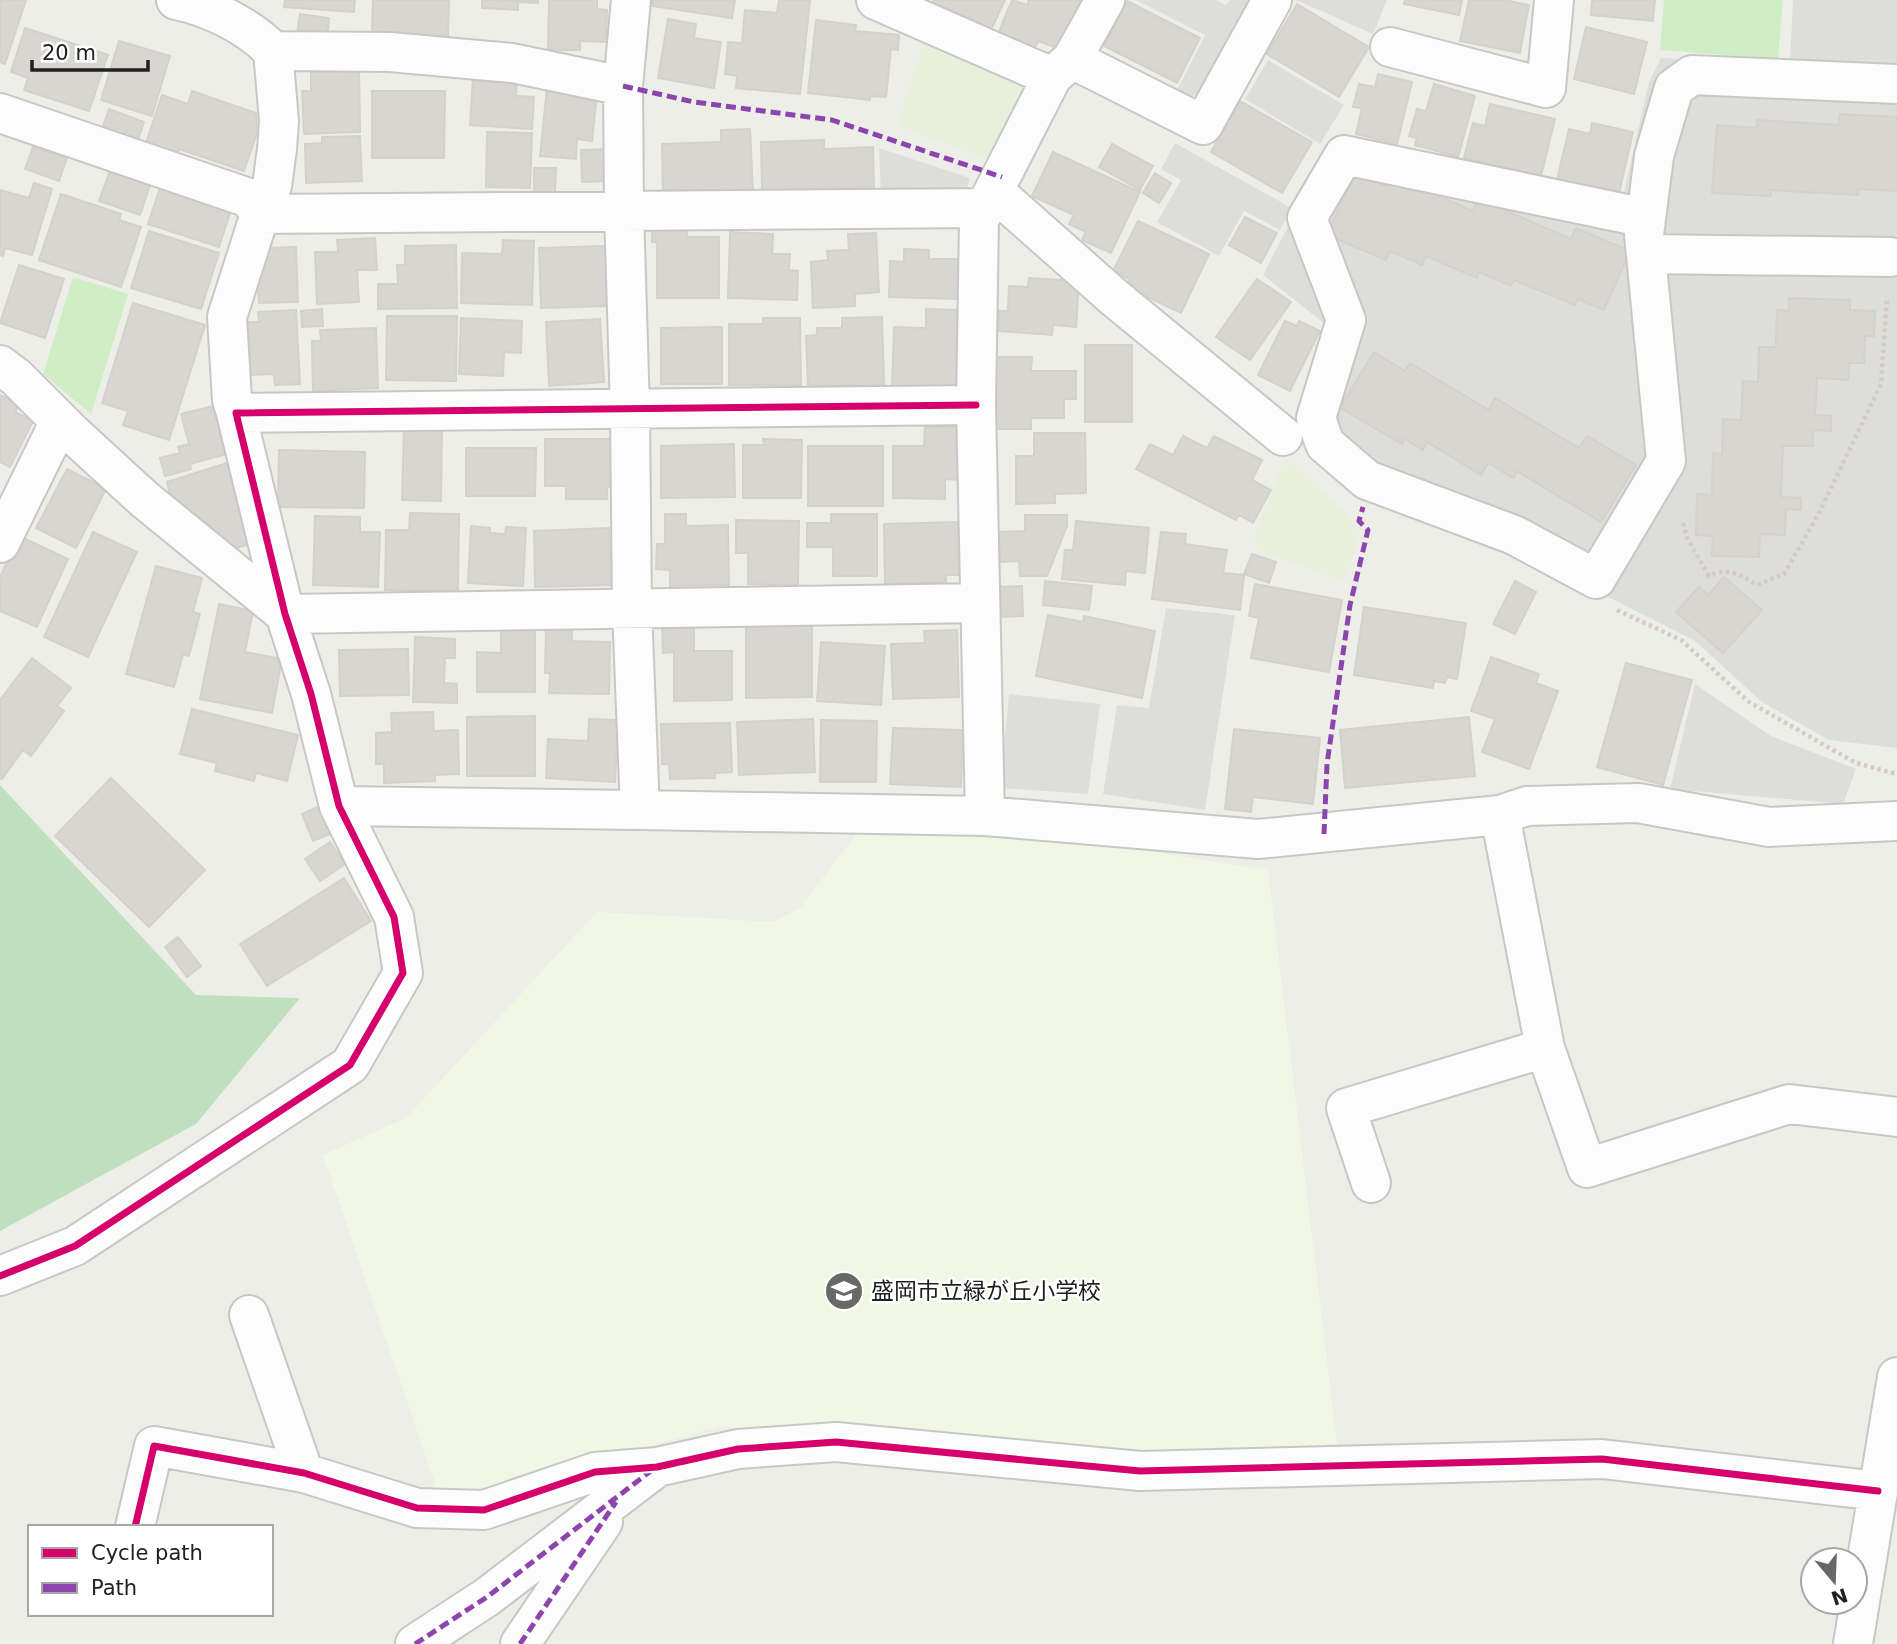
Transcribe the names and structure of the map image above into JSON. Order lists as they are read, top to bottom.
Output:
{
  "places": {
    "school or university": ["盛岡市立緑が丘小学校"]
  },
  "legend": ["Cycle path", "Path"],
  "scale_bar": "20 m",
  "north": "bottom"
}
